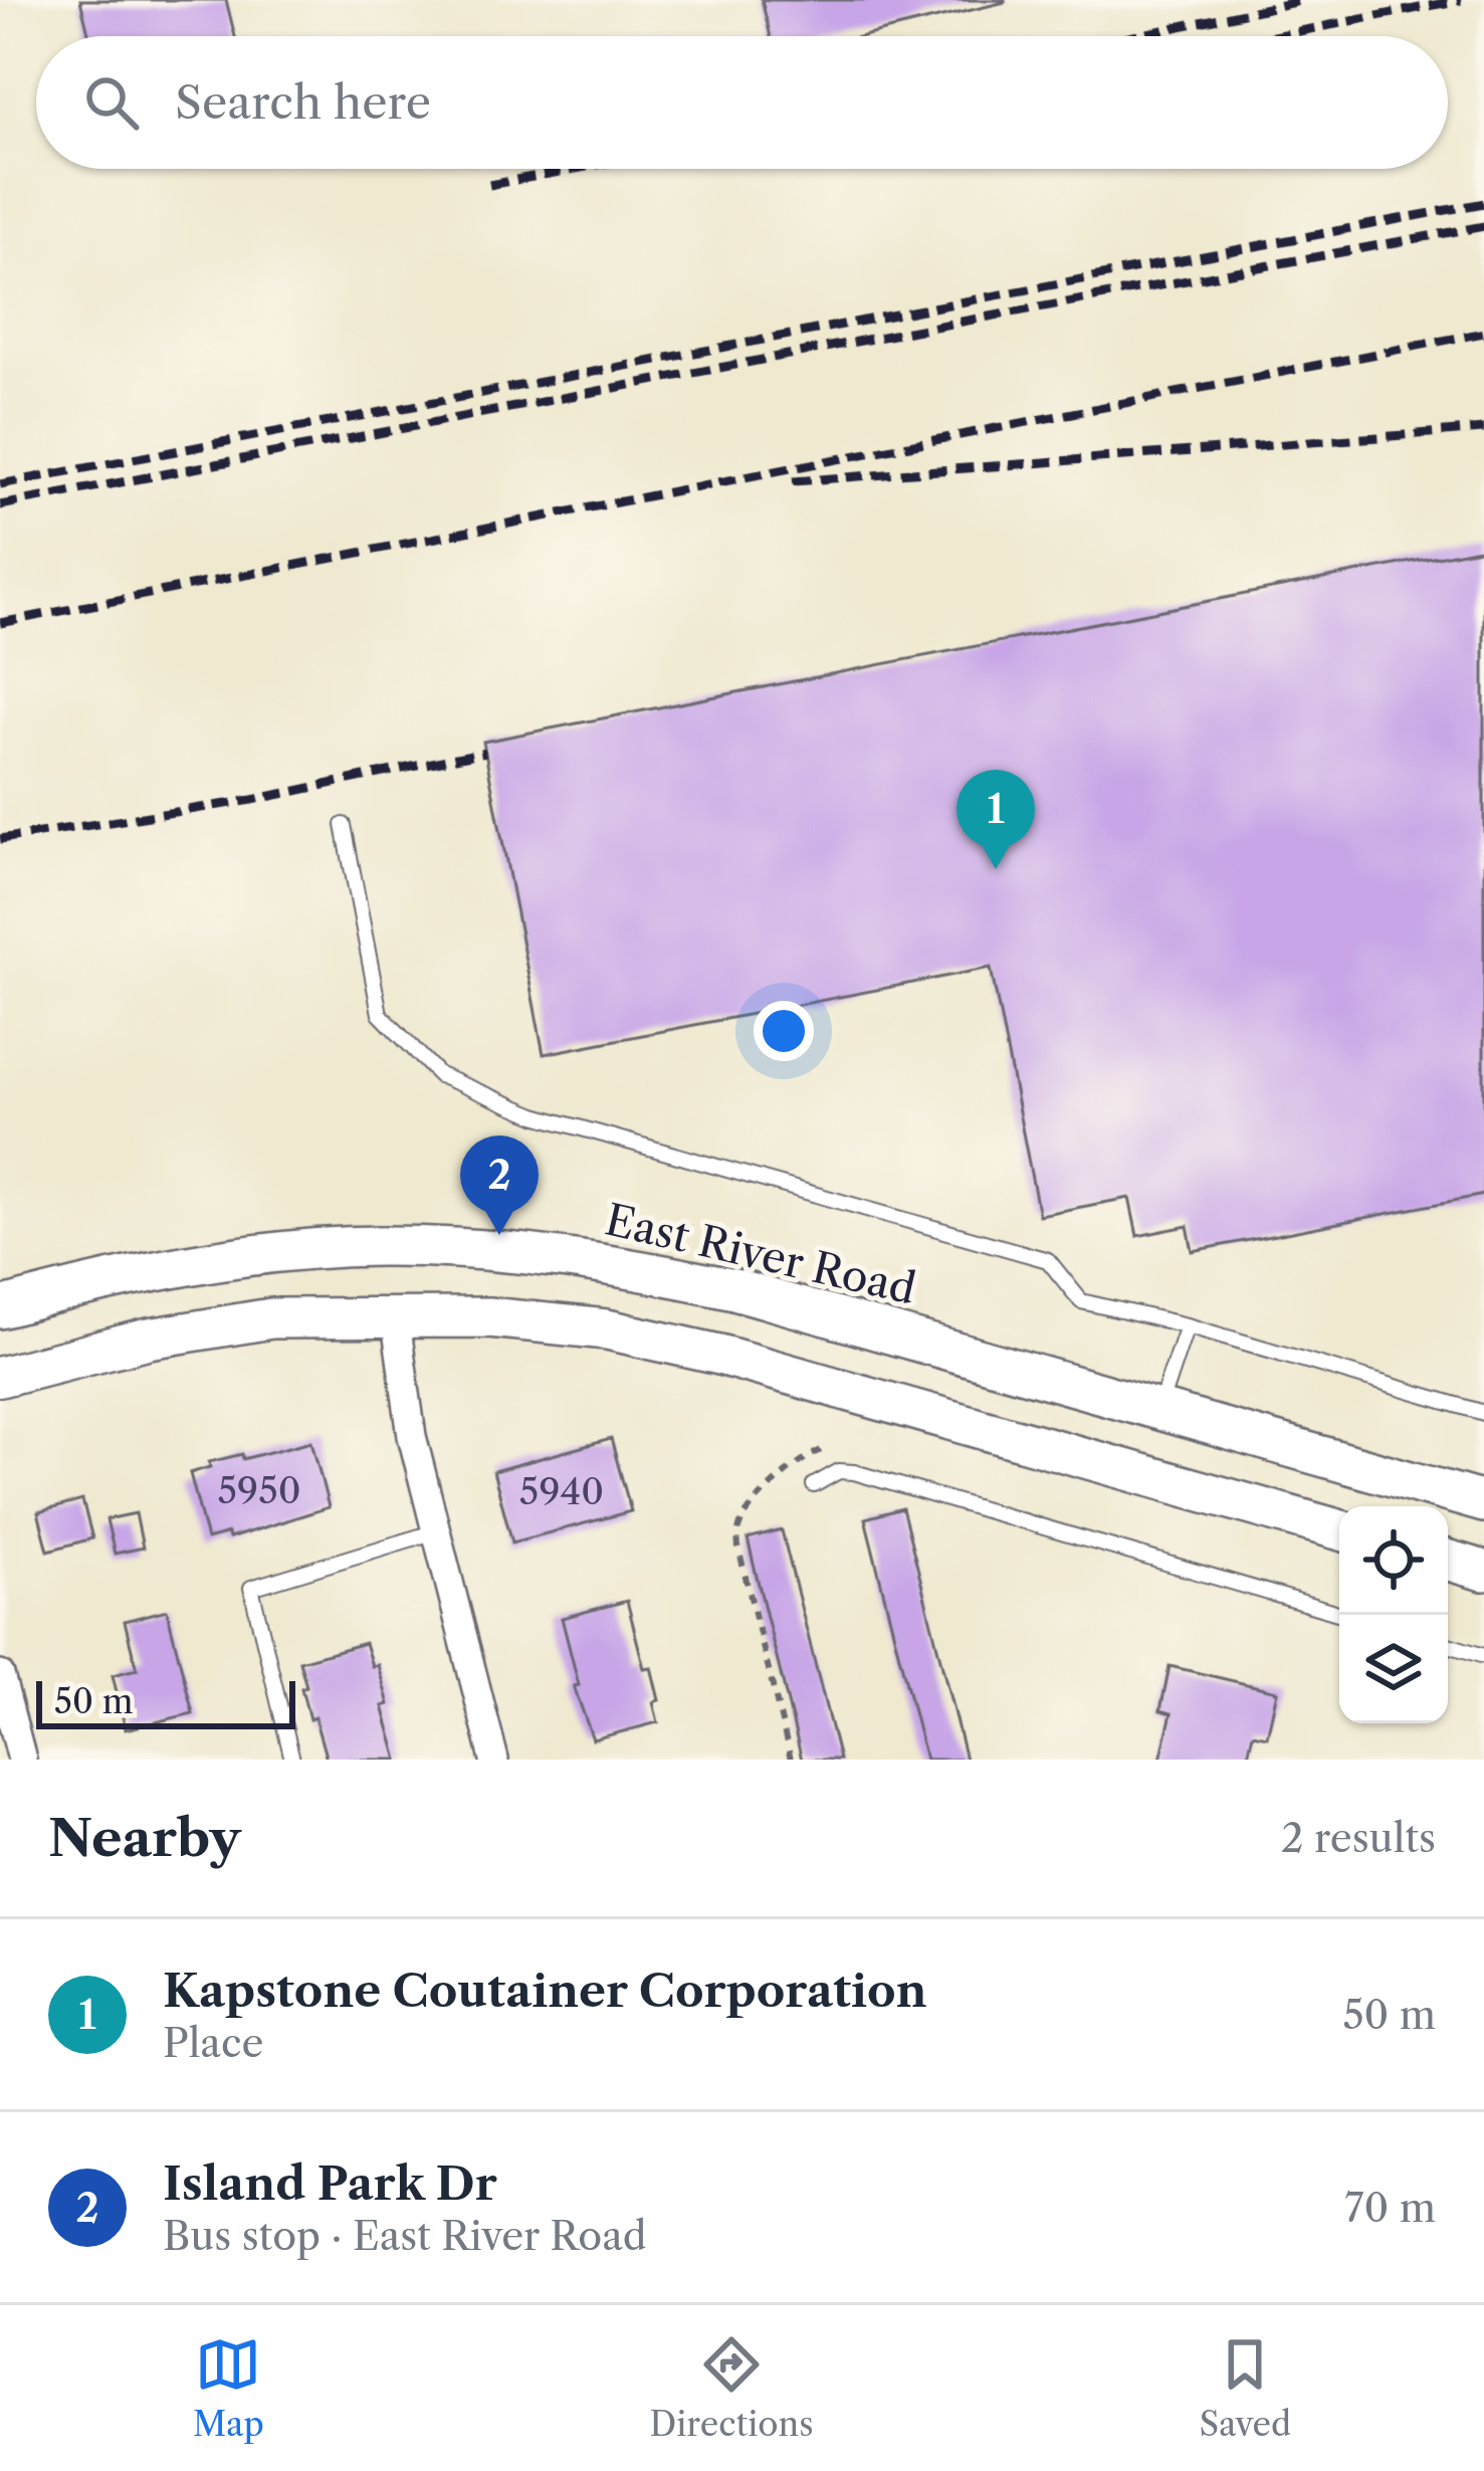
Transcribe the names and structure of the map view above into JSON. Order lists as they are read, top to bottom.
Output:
{
  "streets": {
    "main road": ["East River Road"]
  },
  "house_numbers": ["5950", "5940"],
  "scale_bar": "50 m",
  "page": {
    "search": "Search here",
    "pins": ["1", "2"],
    "scale": "50 m",
    "heading": ["Nearby", "2 results"],
    "list": [
      {
        "mark": "1",
        "name": "Kapstone Coutainer Corporation",
        "note": "Place",
        "value": "50 m"
      },
      {
        "mark": "2",
        "name": "Island Park Dr",
        "note": "Bus stop · East River Road",
        "value": "70 m"
      }
    ],
    "nav": ["Map", "Directions", "Saved"]
  }
}
